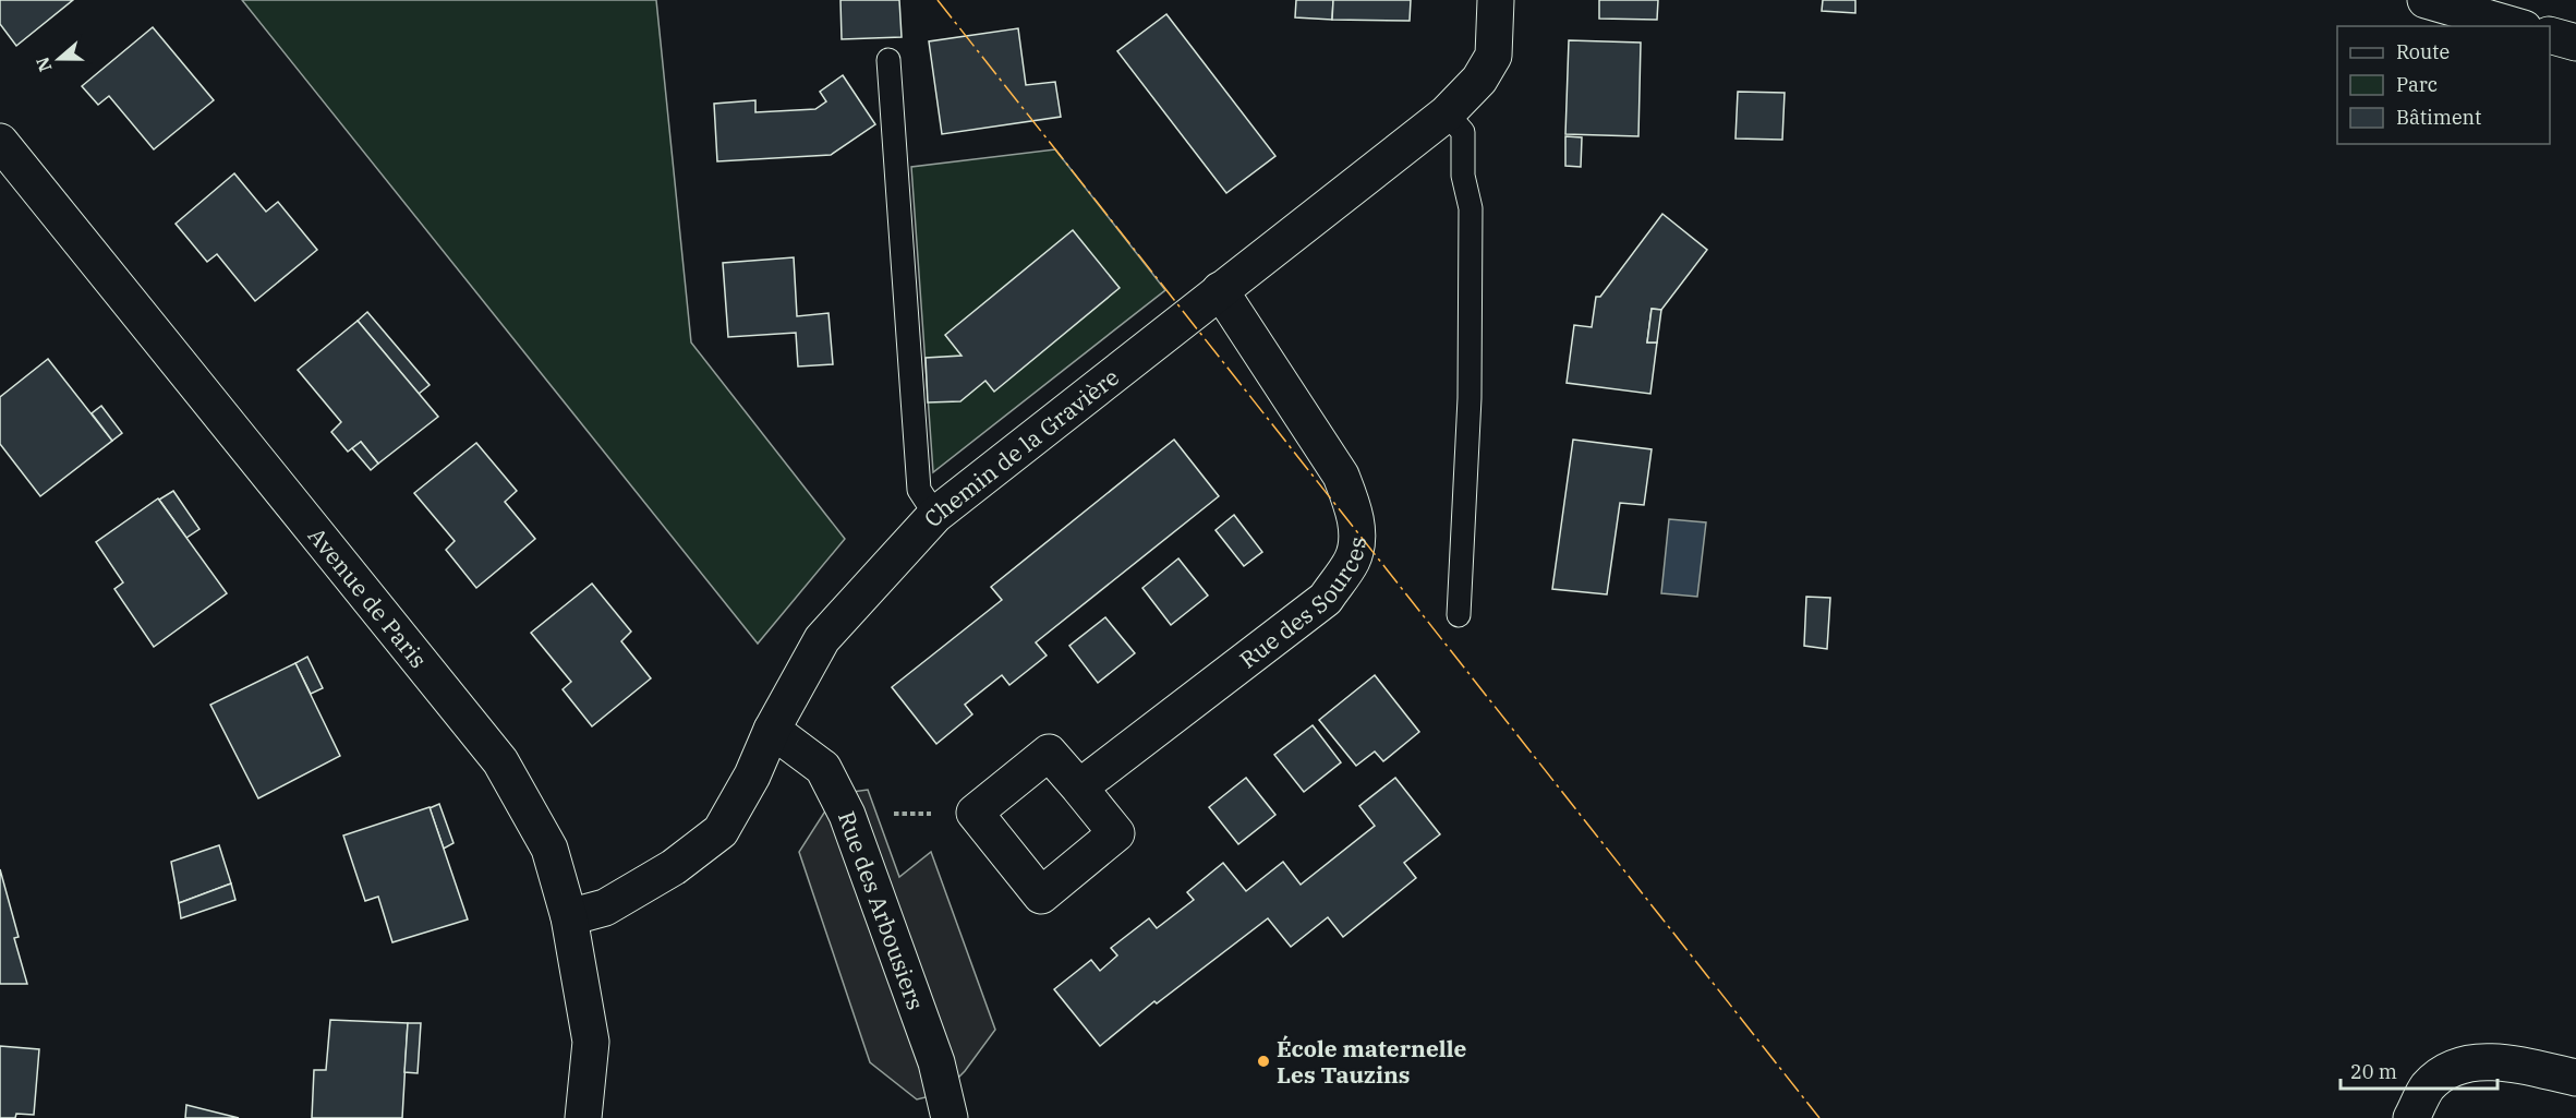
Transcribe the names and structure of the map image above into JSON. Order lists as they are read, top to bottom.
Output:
{
  "streets": {
    "street": [
      "Chemin de la Gravière",
      "Rue des Sources",
      "Avenue de Paris",
      "Rue des Arbousiers"
    ]
  },
  "crossings": [
    ["Chemin de la Gravière", "Rue des Sources"],
    ["Chemin de la Gravière", "Avenue de Paris"],
    ["Chemin de la Gravière", "Rue des Arbousiers"]
  ],
  "places": ["École maternelle Les Tauzins"],
  "legend": ["Route", "Parc", "Bâtiment"],
  "scale_bar": "20 m",
  "north": "left"
}
